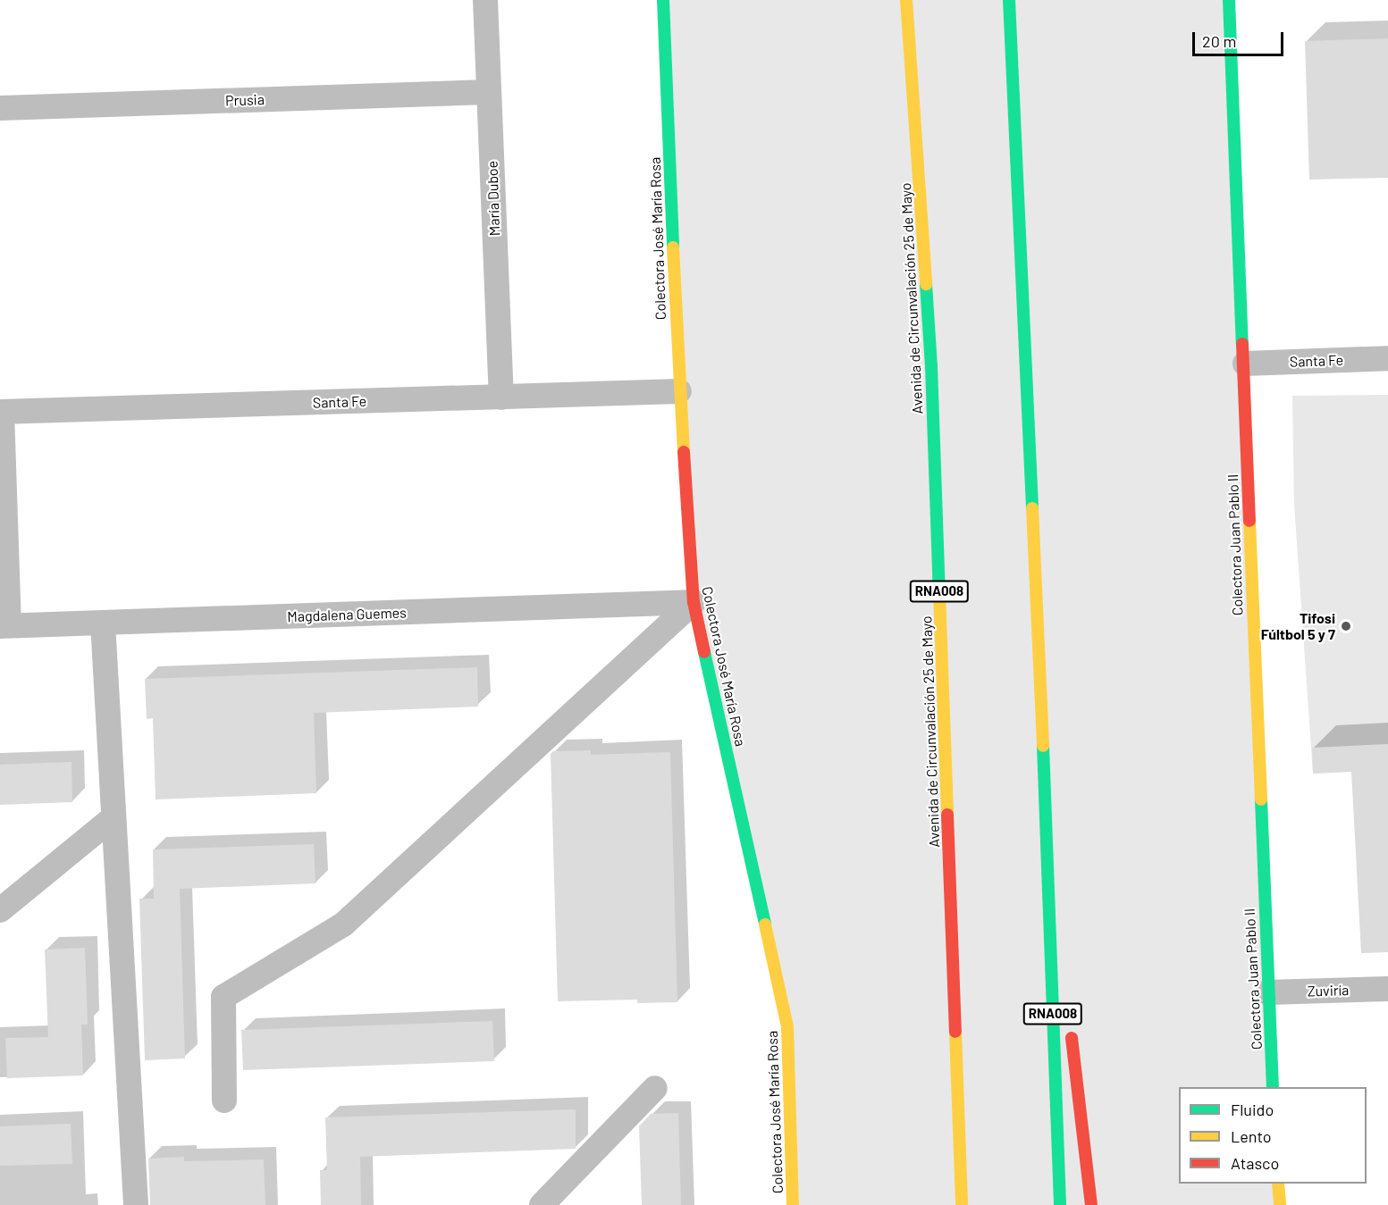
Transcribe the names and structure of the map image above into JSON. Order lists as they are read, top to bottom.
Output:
{
  "streets": {
    "main road": [
      "Colectora José María Rosa",
      "Avenida de Circunvalación 25 de Mayo",
      "Colectora Juan Pablo II",
      "RNA008"
    ],
    "street": [
      "Prusia",
      "María Duboe",
      "Santa Fe",
      "Magdalena Guemes",
      "Zuviría"
    ]
  },
  "crossings": [
    ["Prusia", "María Duboe"],
    ["María Duboe", "Santa Fe"],
    ["Colectora José María Rosa", "Santa Fe"],
    ["Colectora José María Rosa", "Magdalena Guemes"],
    ["Santa Fe", "Colectora Juan Pablo II"],
    ["Colectora Juan Pablo II", "Zuviría"]
  ],
  "places": ["Tifosi Fúltbol 5 y 7"],
  "legend": ["Fluido", "Lento", "Atasco"],
  "scale_bar": "20 m"
}
